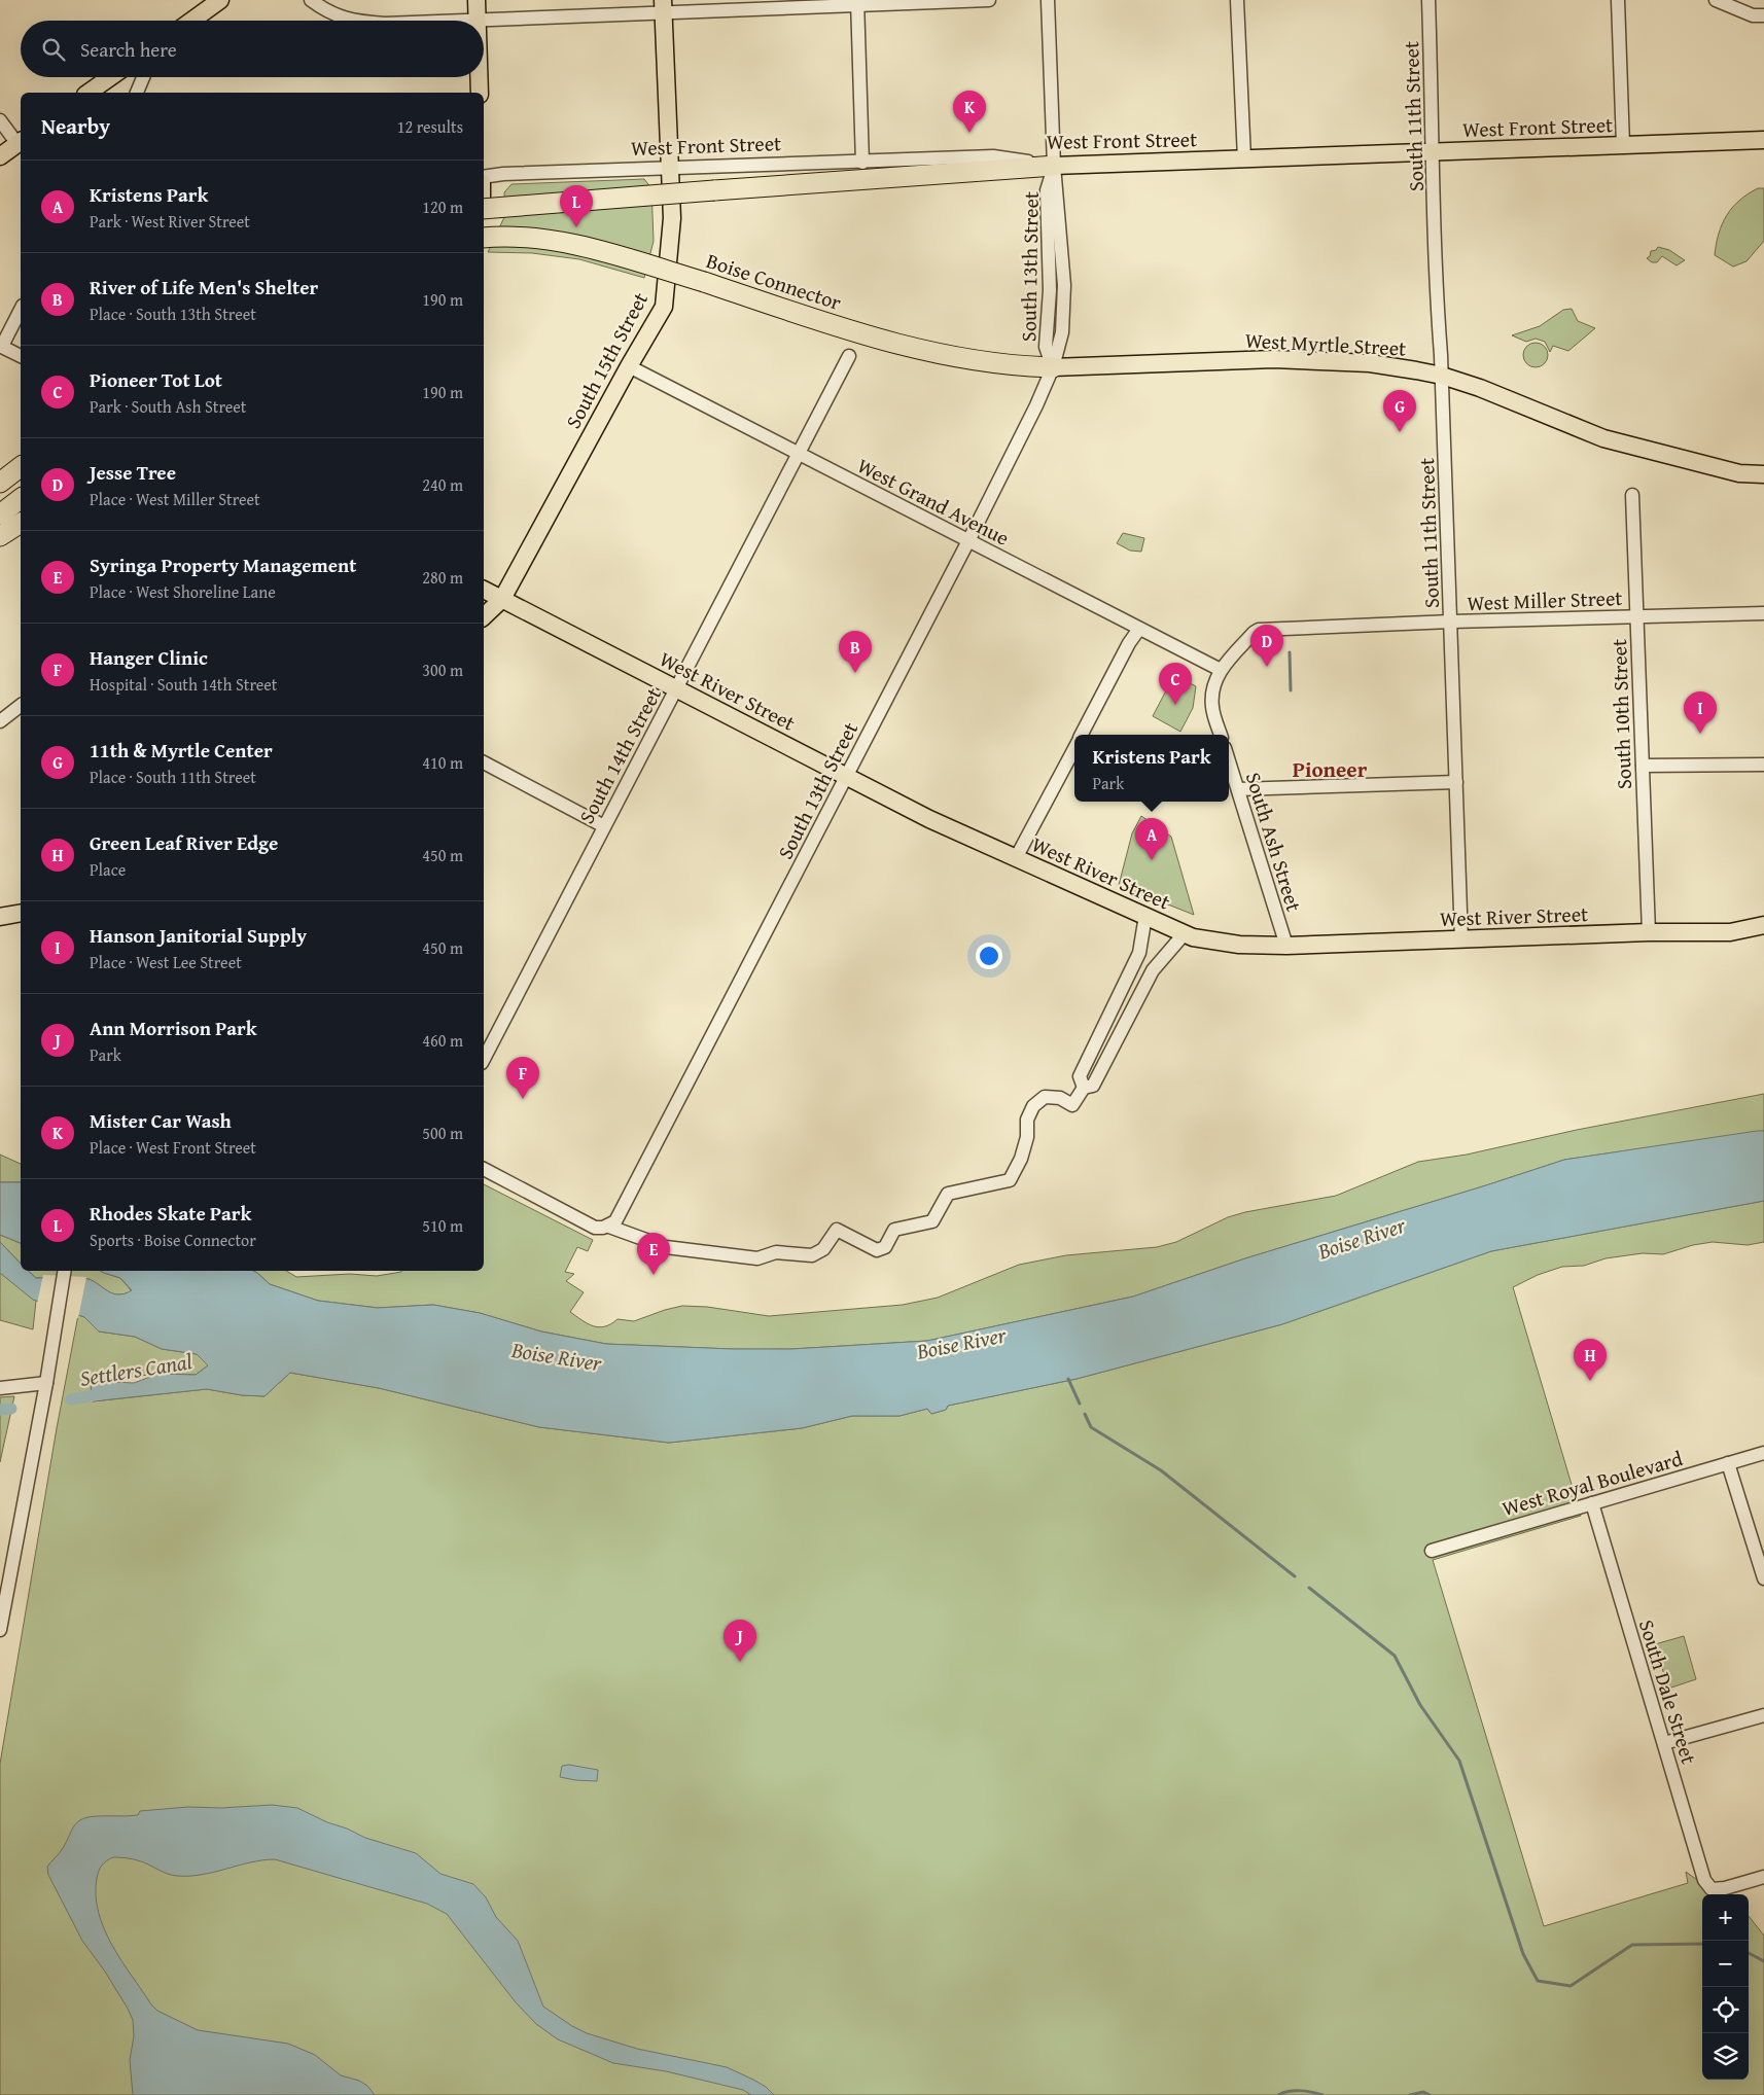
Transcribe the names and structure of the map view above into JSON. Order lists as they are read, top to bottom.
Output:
{
  "streets": {
    "highway": ["Boise Connector"],
    "main road": [
      "West Front Street",
      "West Myrtle Street",
      "South 15th Street",
      "West River Street"
    ],
    "street": [
      "South 11th Street",
      "South 13th Street",
      "West Grand Avenue",
      "West Miller Street",
      "South 10th Street",
      "South 14th Street",
      "South Ash Street",
      "West Royal Boulevard",
      "South Dale Street"
    ]
  },
  "crossings": [
    ["South 11th Street", "West Front Street"],
    ["South 11th Street", "West Myrtle Street"],
    ["South 11th Street", "West Miller Street"],
    ["South 11th Street", "West River Street"],
    ["West Front Street", "South 13th Street"],
    ["West Front Street", "South 15th Street"],
    ["South 13th Street", "Boise Connector"],
    ["South 13th Street", "West Myrtle Street"],
    ["South 13th Street", "West Grand Avenue"],
    ["South 13th Street", "West River Street"],
    ["Boise Connector", "West Myrtle Street"],
    ["South 15th Street", "West Grand Avenue"],
    ["South 15th Street", "West River Street"],
    ["West Grand Avenue", "West Miller Street"],
    ["West Grand Avenue", "South 14th Street"],
    ["West Miller Street", "South 10th Street"],
    ["West River Street", "South 10th Street"],
    ["West River Street", "South 14th Street"],
    ["West River Street", "South Ash Street"],
    ["West Royal Boulevard", "South Dale Street"]
  ],
  "districts": ["Pioneer"],
  "water": ["Boise River", "Settlers Canal"],
  "page": {
    "search": "Search here",
    "pins": [
      "K",
      "L",
      "G",
      "D",
      "B",
      "C",
      "I",
      "A",
      "F",
      "E",
      "H",
      "J"
    ],
    "heading": ["Nearby", "12 results"],
    "list": [
      {
        "mark": "A",
        "name": "Kristens Park",
        "note": "Park · West River Street",
        "value": "120 m"
      },
      {
        "mark": "B",
        "name": "River of Life Men's Shelter",
        "note": "Place · South 13th Street",
        "value": "190 m"
      },
      {
        "mark": "C",
        "name": "Pioneer Tot Lot",
        "note": "Park · South Ash Street",
        "value": "190 m"
      },
      {
        "mark": "D",
        "name": "Jesse Tree",
        "note": "Place · West Miller Street",
        "value": "240 m"
      },
      {
        "mark": "E",
        "name": "Syringa Property Management",
        "note": "Place · West Shoreline Lane",
        "value": "280 m"
      },
      {
        "mark": "F",
        "name": "Hanger Clinic",
        "note": "Hospital · South 14th Street",
        "value": "300 m"
      },
      {
        "mark": "G",
        "name": "11th & Myrtle Center",
        "note": "Place · South 11th Street",
        "value": "410 m"
      },
      {
        "mark": "H",
        "name": "Green Leaf River Edge",
        "note": "Place",
        "value": "450 m"
      },
      {
        "mark": "I",
        "name": "Hanson Janitorial Supply",
        "note": "Place · West Lee Street",
        "value": "450 m"
      },
      {
        "mark": "J",
        "name": "Ann Morrison Park",
        "note": "Park",
        "value": "460 m"
      },
      {
        "mark": "K",
        "name": "Mister Car Wash",
        "note": "Place · West Front Street",
        "value": "500 m"
      },
      {
        "mark": "L",
        "name": "Rhodes Skate Park",
        "note": "Sports · Boise Connector",
        "value": "510 m"
      }
    ],
    "popup": ["Kristens Park", "Park"],
    "map_buttons": ["+", "−"]
  }
}
